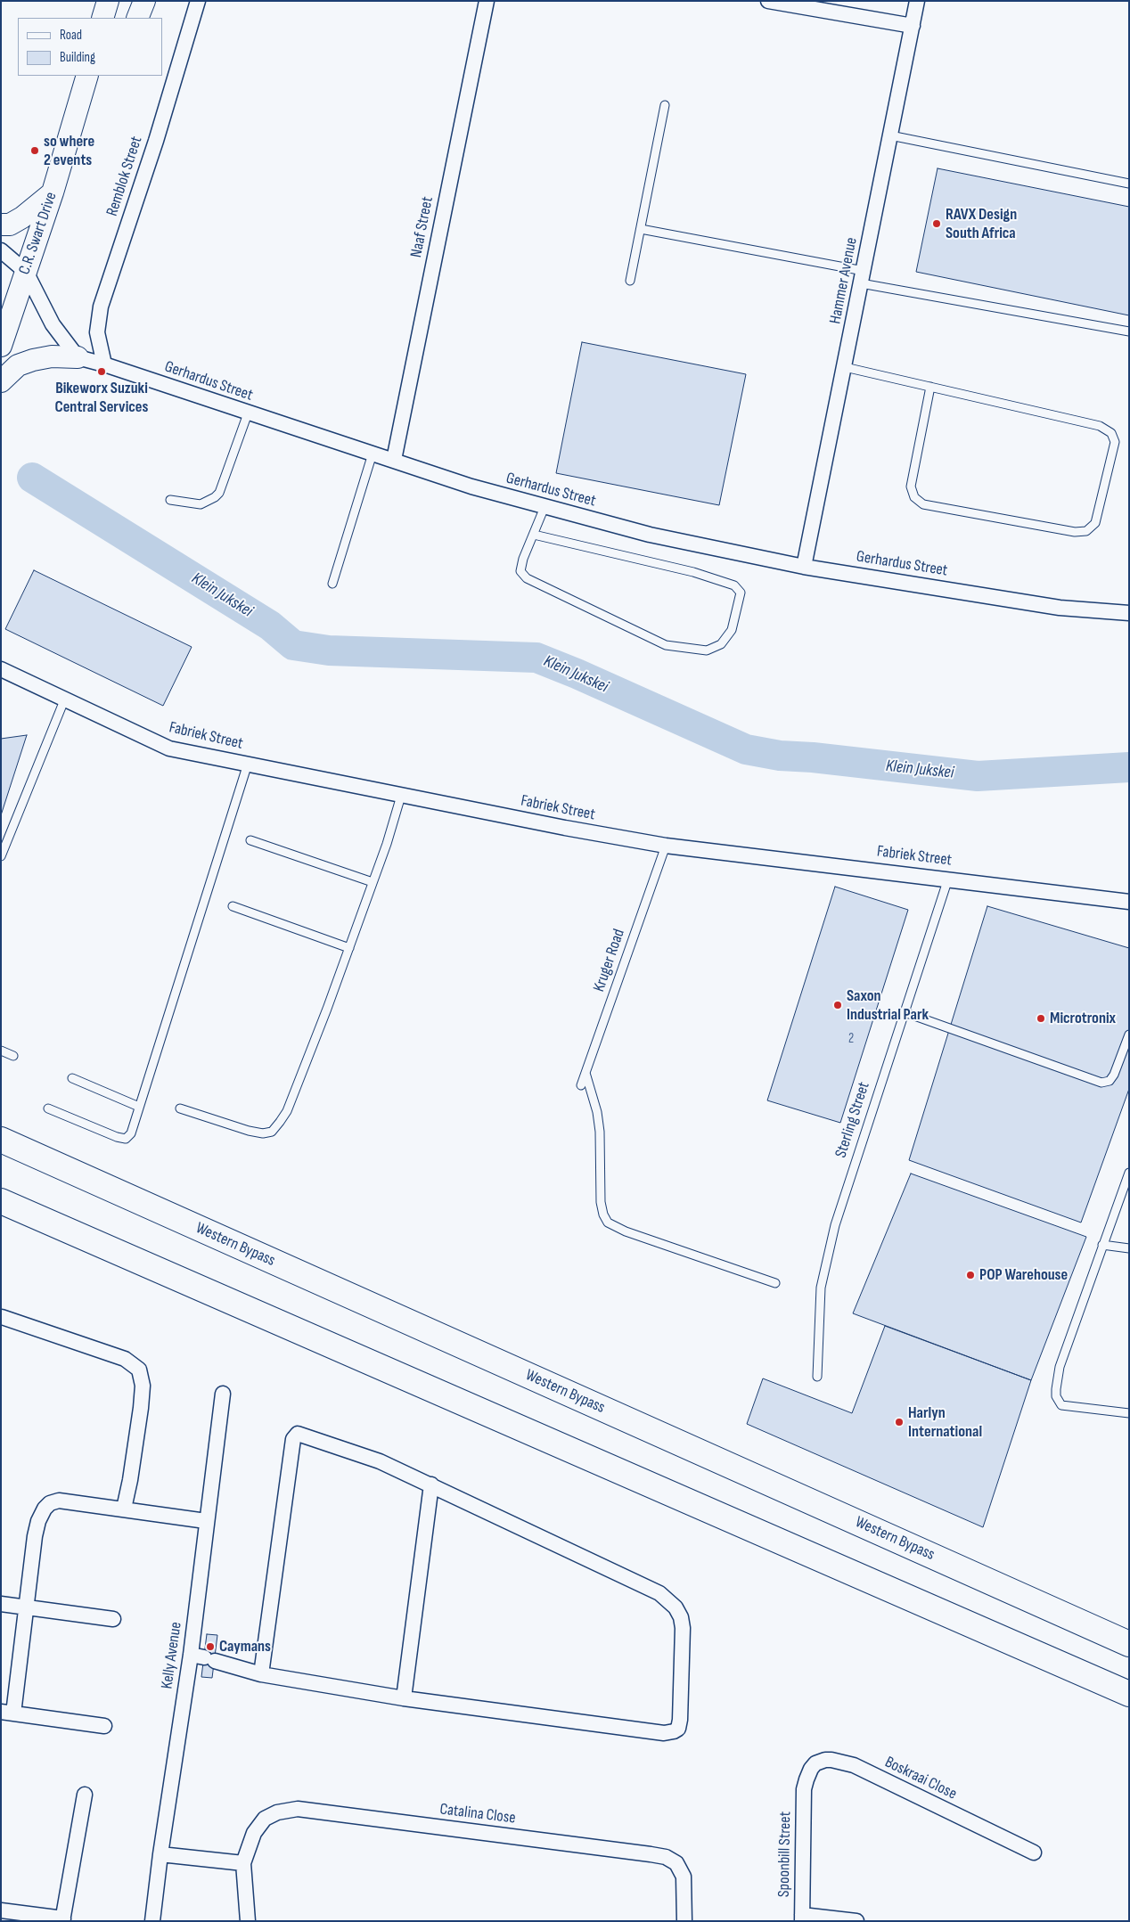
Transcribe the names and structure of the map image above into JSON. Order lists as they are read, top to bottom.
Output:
{
  "streets": {
    "highway": ["Western Bypass"],
    "street": [
      "Remblok Street",
      "Naaf Street",
      "C.R. Swart Drive",
      "Hammer Avenue",
      "Gerhardus Street",
      "Fabriek Street",
      "Kelly Avenue",
      "Boskraai Close",
      "Catalina Close",
      "Spoonbill Street"
    ],
    "lane": ["Kruger Road", "Sterling Street"]
  },
  "crossings": [
    ["Remblok Street", "Gerhardus Street"],
    ["Naaf Street", "Gerhardus Street"],
    ["Hammer Avenue", "Gerhardus Street"],
    ["Fabriek Street", "Kruger Road"],
    ["Fabriek Street", "Sterling Street"],
    ["Boskraai Close", "Spoonbill Street"]
  ],
  "water": ["Klein Jukskei"],
  "places": [
    "so where 2 events",
    "RAVX Design South Africa",
    "Bikeworx Suzuki Central Services",
    "Saxon Industrial Park",
    "Microtronix",
    "POP Warehouse",
    "Harlyn International",
    "Caymans"
  ],
  "house_numbers": ["2"],
  "legend": ["Road", "Building"]
}
